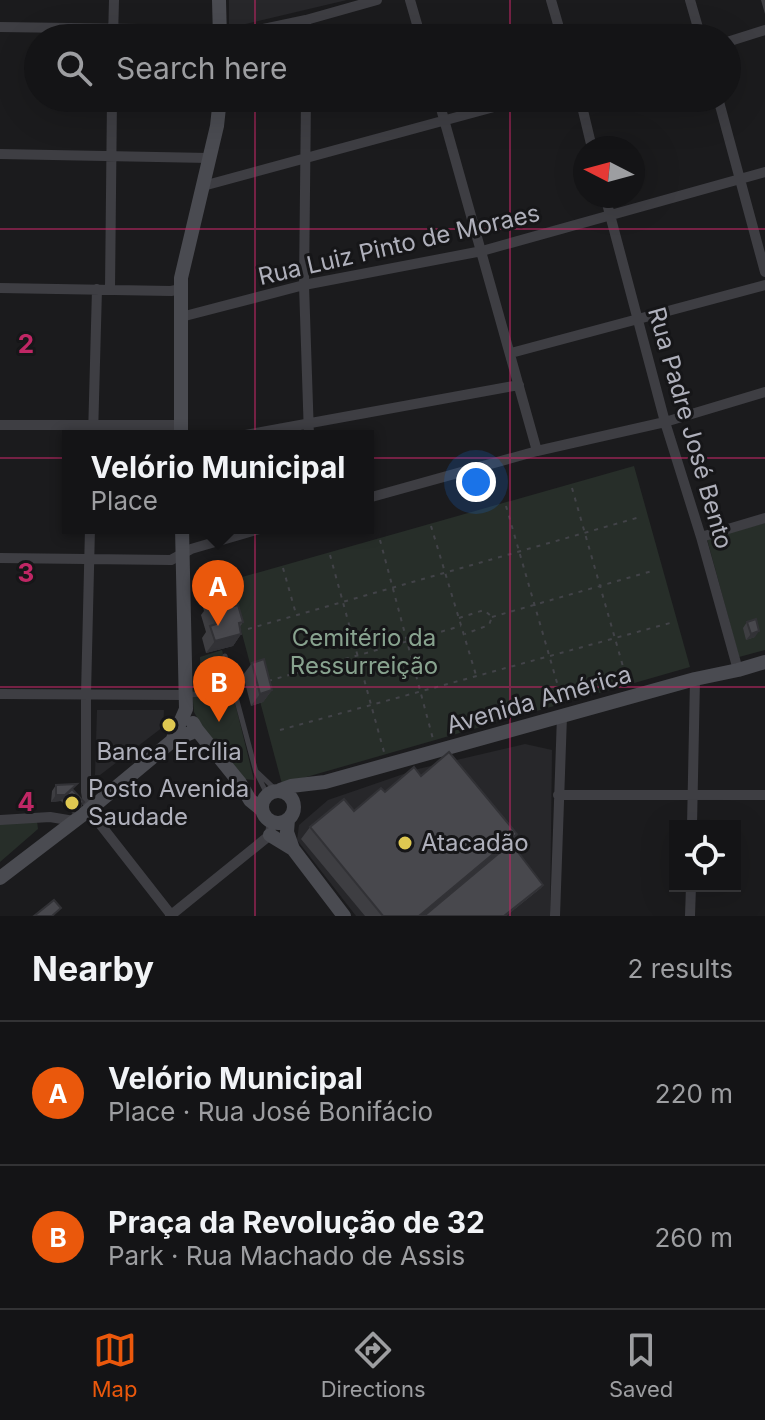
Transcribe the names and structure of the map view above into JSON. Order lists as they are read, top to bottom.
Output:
{
  "streets": {
    "street": ["Rua Luiz Pinto de Moraes", "Rua Padre José Bento", "Avenida América"]
  },
  "crossings": [
    ["Rua Luiz Pinto de Moraes", "Rua Padre José Bento"],
    ["Rua Padre José Bento", "Avenida América"]
  ],
  "parks": ["Cemitério da Ressurreição"],
  "places": ["Banca Ercília", "Posto Avenida Saudade", "Atacadão"],
  "north": "left",
  "page": {
    "search": "Search here",
    "popup": ["Velório Municipal", "Place"],
    "pins": ["A", "B"],
    "heading": ["Nearby", "2 results"],
    "list": [
      {
        "mark": "A",
        "name": "Velório Municipal",
        "note": "Place · Rua José Bonifácio",
        "value": "220 m"
      },
      {
        "mark": "B",
        "name": "Praça da Revolução de 32",
        "note": "Park · Rua Machado de Assis",
        "value": "260 m"
      }
    ],
    "nav": ["Map", "Directions", "Saved"]
  },
  "grid": {
    "rows": ["2", "3", "4"]
  }
}
